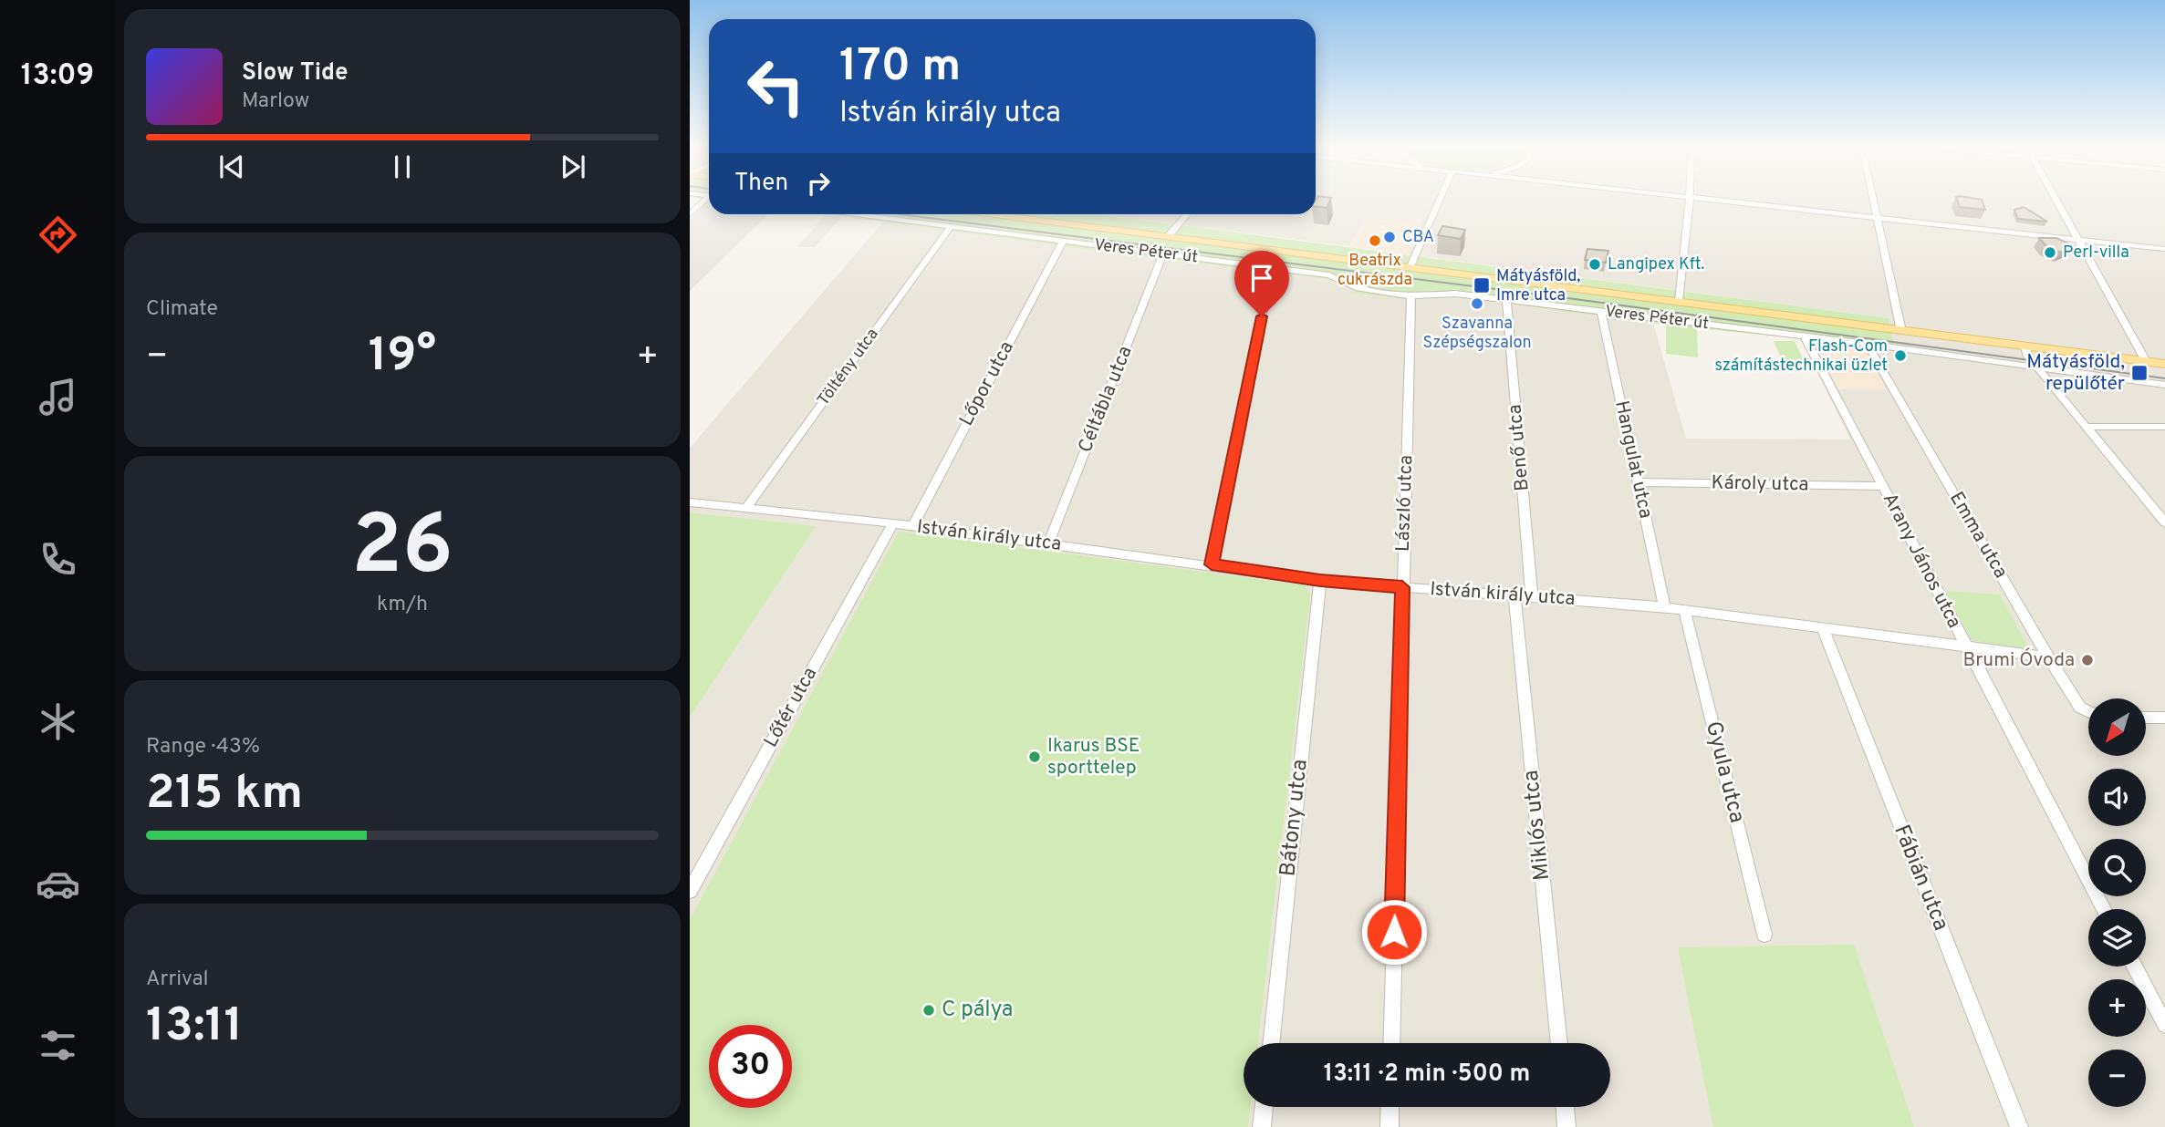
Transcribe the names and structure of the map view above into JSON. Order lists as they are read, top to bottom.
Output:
{
  "streets": {
    "main road": ["Veres Péter út"],
    "street": [
      "Töltény utca",
      "Lőpor utca",
      "Céltábla utca",
      "Benő utca",
      "Hangulat utca",
      "Károly utca",
      "László utca",
      "Emma utca",
      "István király utca",
      "Arany János utca",
      "Lőtér utca",
      "Gyula utca",
      "Bátony utca",
      "Miklós utca",
      "Fábián utca"
    ]
  },
  "crossings": [
    ["Veres Péter út", "Töltény utca"],
    ["Veres Péter út", "Lőpor utca"],
    ["Veres Péter út", "Céltábla utca"],
    ["Veres Péter út", "Benő utca"],
    ["Veres Péter út", "Hangulat utca"],
    ["Veres Péter út", "László utca"],
    ["Veres Péter út", "Emma utca"],
    ["Veres Péter út", "Arany János utca"],
    ["Töltény utca", "István király utca"],
    ["Lőpor utca", "István király utca"],
    ["Céltábla utca", "István király utca"],
    ["Benő utca", "István király utca"],
    ["Hangulat utca", "Károly utca"],
    ["Hangulat utca", "István király utca"],
    ["Károly utca", "Arany János utca"],
    ["László utca", "István király utca"],
    ["Emma utca", "István király utca"],
    ["István király utca", "Arany János utca"],
    ["István király utca", "Lőtér utca"],
    ["István király utca", "Gyula utca"],
    ["István király utca", "Bátony utca"],
    ["István király utca", "Miklós utca"],
    ["István király utca", "Fábián utca"]
  ],
  "places": {
    "other": [
      "CBA",
      "Beatrix cukrászda",
      "Perl-villa",
      "Langipex Kft.",
      "Szavanna Szépségszalon",
      "Flash-Com számítástechnikai üzlet",
      "Brumi Óvoda",
      "Ikarus BSE sporttelep",
      "C pálya"
    ],
    "transit": ["Mátyásföld, Imre utca", "Mátyásföld, repülőtér"]
  },
  "north": "bottom left",
  "page": {
    "tabs": "13:09",
    "turn": ["170 m", "István király utca"],
    "song": ["Slow Tide", "Marlow"],
    "then": "Then",
    "tile": [
      "Climate",
      ["26", "km/h"],
      ["Range · 43%", "215 km"],
      ["Arrival", "13:11"]
    ],
    "heat": ["−", "19°", "+"],
    "map_buttons": ["+", "−"],
    "limit": "30",
    "trip": "13:11 · 2 min · 500 m"
  }
}
